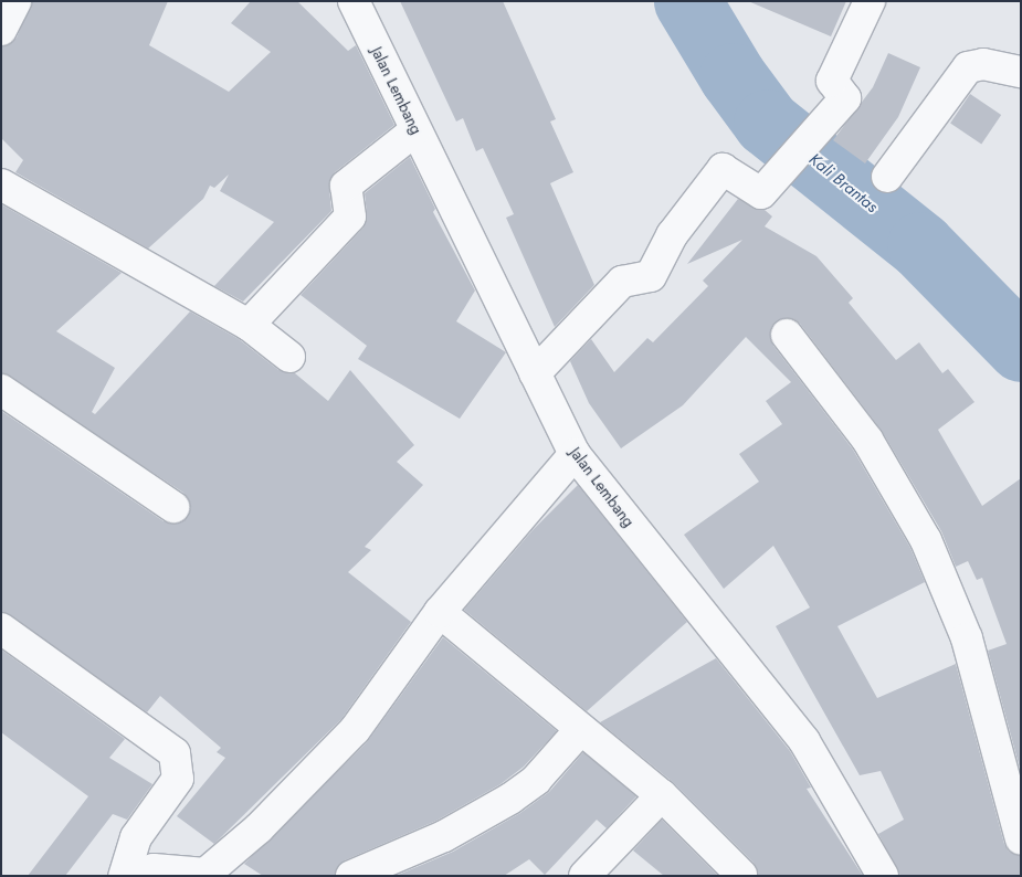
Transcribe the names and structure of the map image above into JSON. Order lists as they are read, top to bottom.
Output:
{
  "streets": {
    "street": ["Jalan Lembang"]
  },
  "water": ["Kali Brantas"]
}
